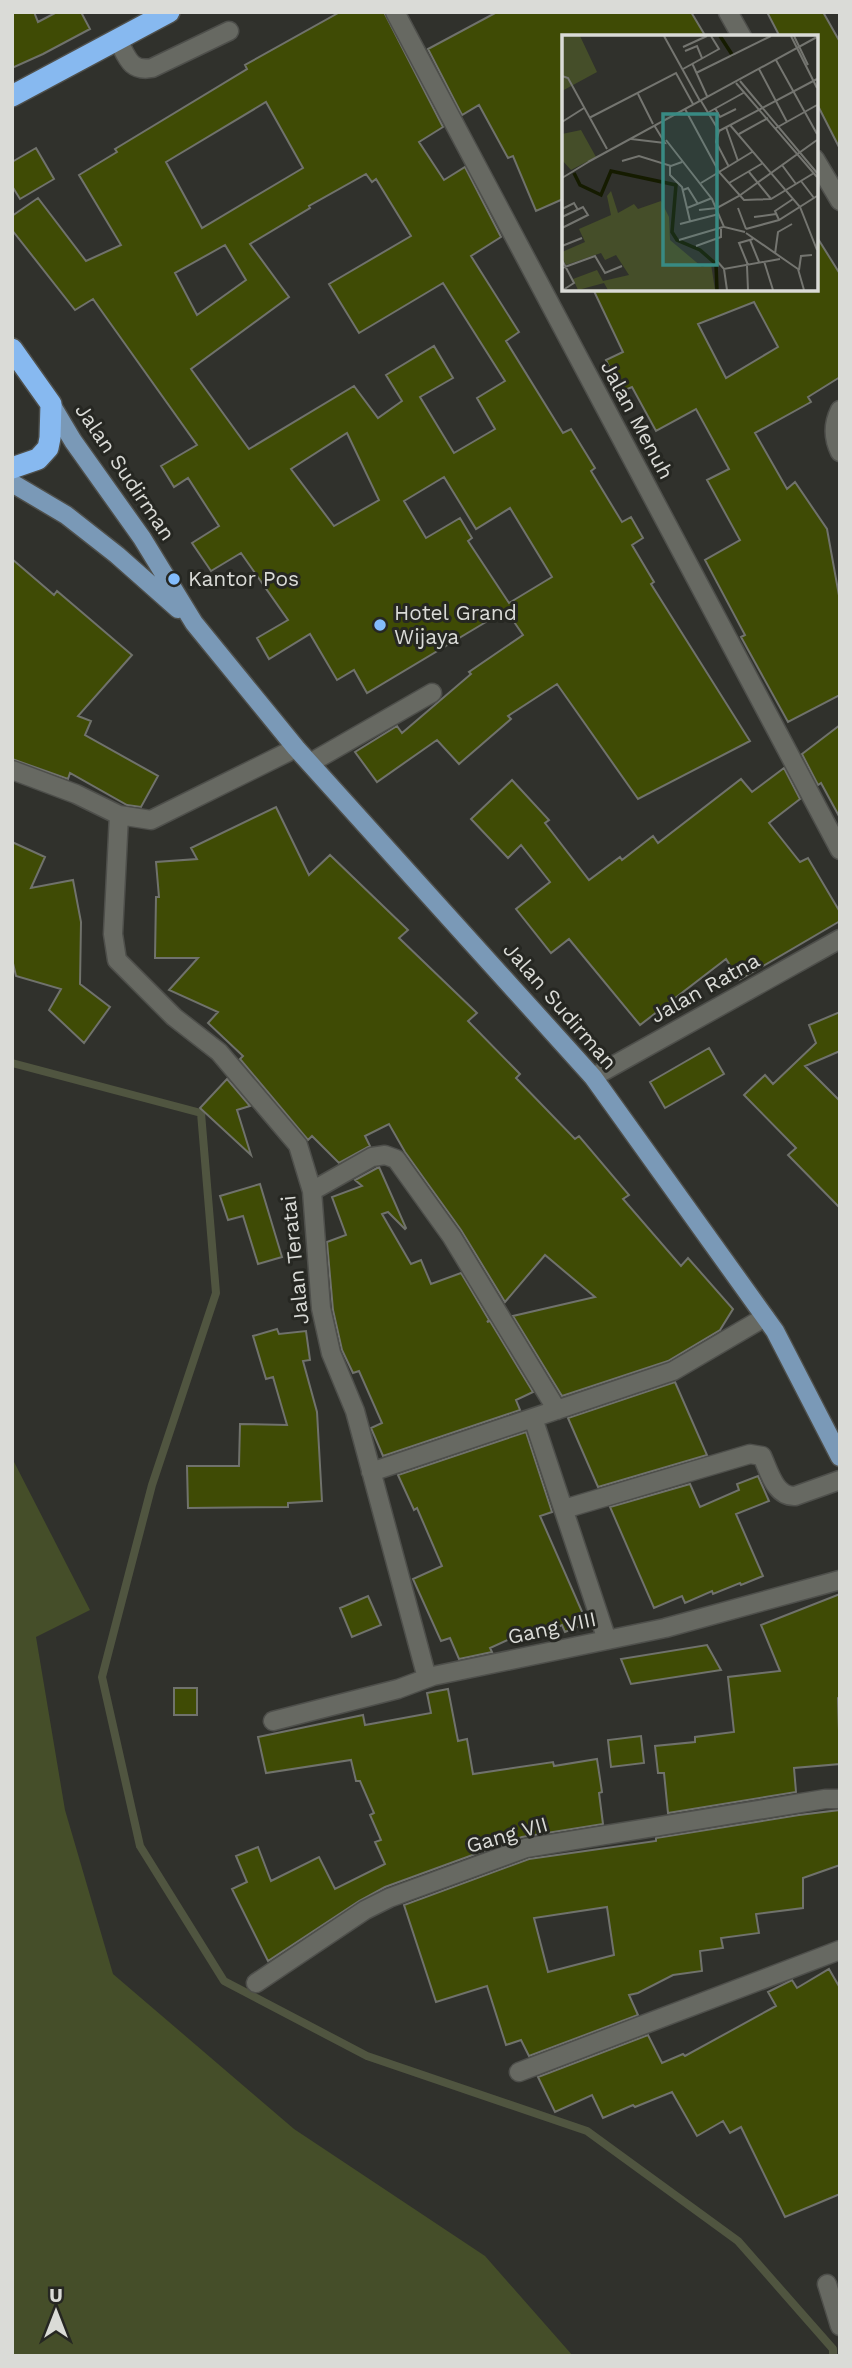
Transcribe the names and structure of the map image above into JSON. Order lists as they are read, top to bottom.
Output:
{
  "streets": {
    "highway": ["Jalan Sudirman"],
    "street": [
      "Jalan Menuh",
      "Jalan Ratna",
      "Jalan Teratai",
      "Gang VIII",
      "Gang VII"
    ]
  },
  "crossings": [
    ["Jalan Sudirman", "Jalan Ratna"],
    ["Jalan Teratai", "Gang VIII"]
  ],
  "places": ["Kantor Pos", "Hotel Grand Wijaya"],
  "north": "top"
}
